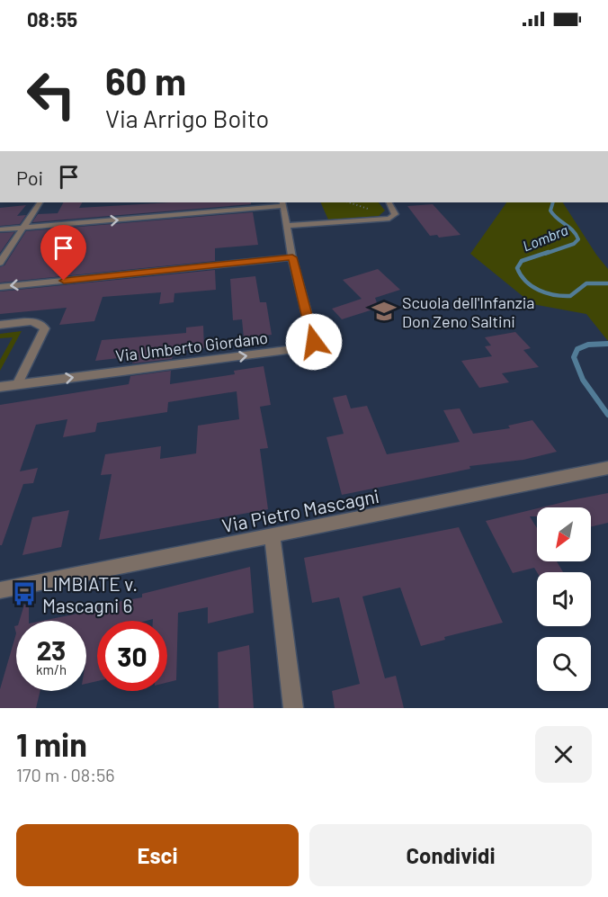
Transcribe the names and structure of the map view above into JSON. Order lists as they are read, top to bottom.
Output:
{
  "streets": {
    "street": ["Via Umberto Giordano", "Via Pietro Mascagni"]
  },
  "water": ["Lombra"],
  "places": {
    "school or university": ["Scuola dell'Infanzia Don Zeno Saltini"],
    "bus stop": ["LIMBIATE v. Mascagni 6"]
  },
  "north": "bottom left",
  "page": {
    "status": "08:55",
    "turn": ["60 m", "Via Arrigo Boito"],
    "then": "Poi",
    "speed": "23 km/h",
    "limit": "30",
    "heading": ["1 min", "170 m · 08:56"],
    "buttons": ["Esci", "Condividi"]
  }
}
